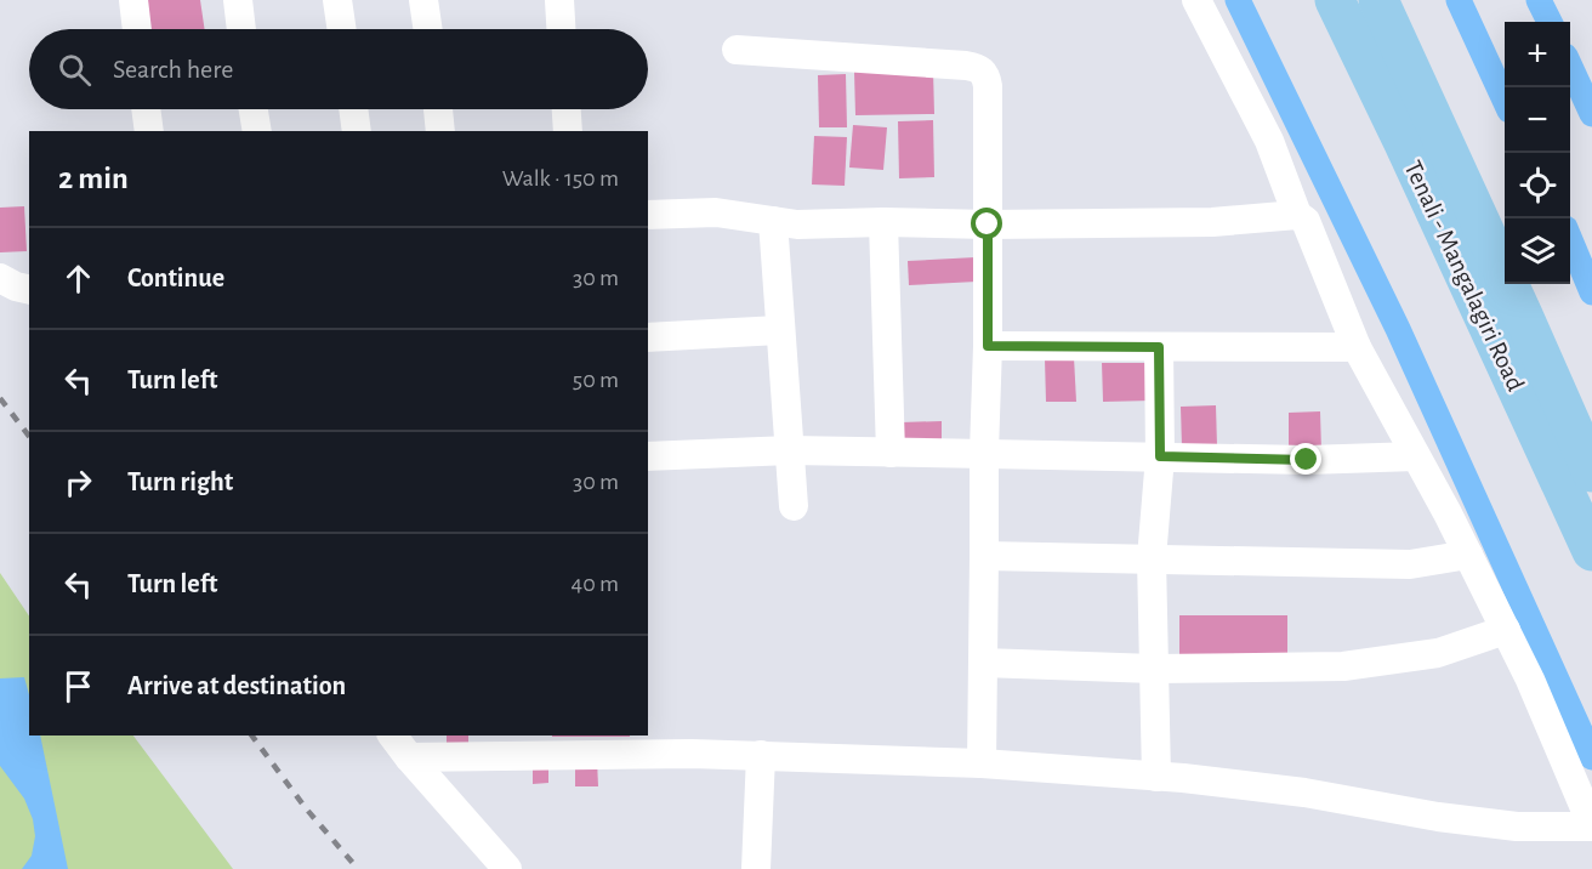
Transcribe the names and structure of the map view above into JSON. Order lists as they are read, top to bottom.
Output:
{
  "streets": {
    "main road": ["Tenali - Mangalagiri Road"]
  },
  "page": {
    "map_buttons": ["+", "−"],
    "search": "Search here",
    "heading": ["2 min", "Walk · 150 m"],
    "list": [
      ["Continue", "30 m"],
      ["Turn left", "50 m"],
      ["Turn right", "30 m"],
      ["Turn left", "40 m"],
      "Arrive at destination"
    ]
  }
}
